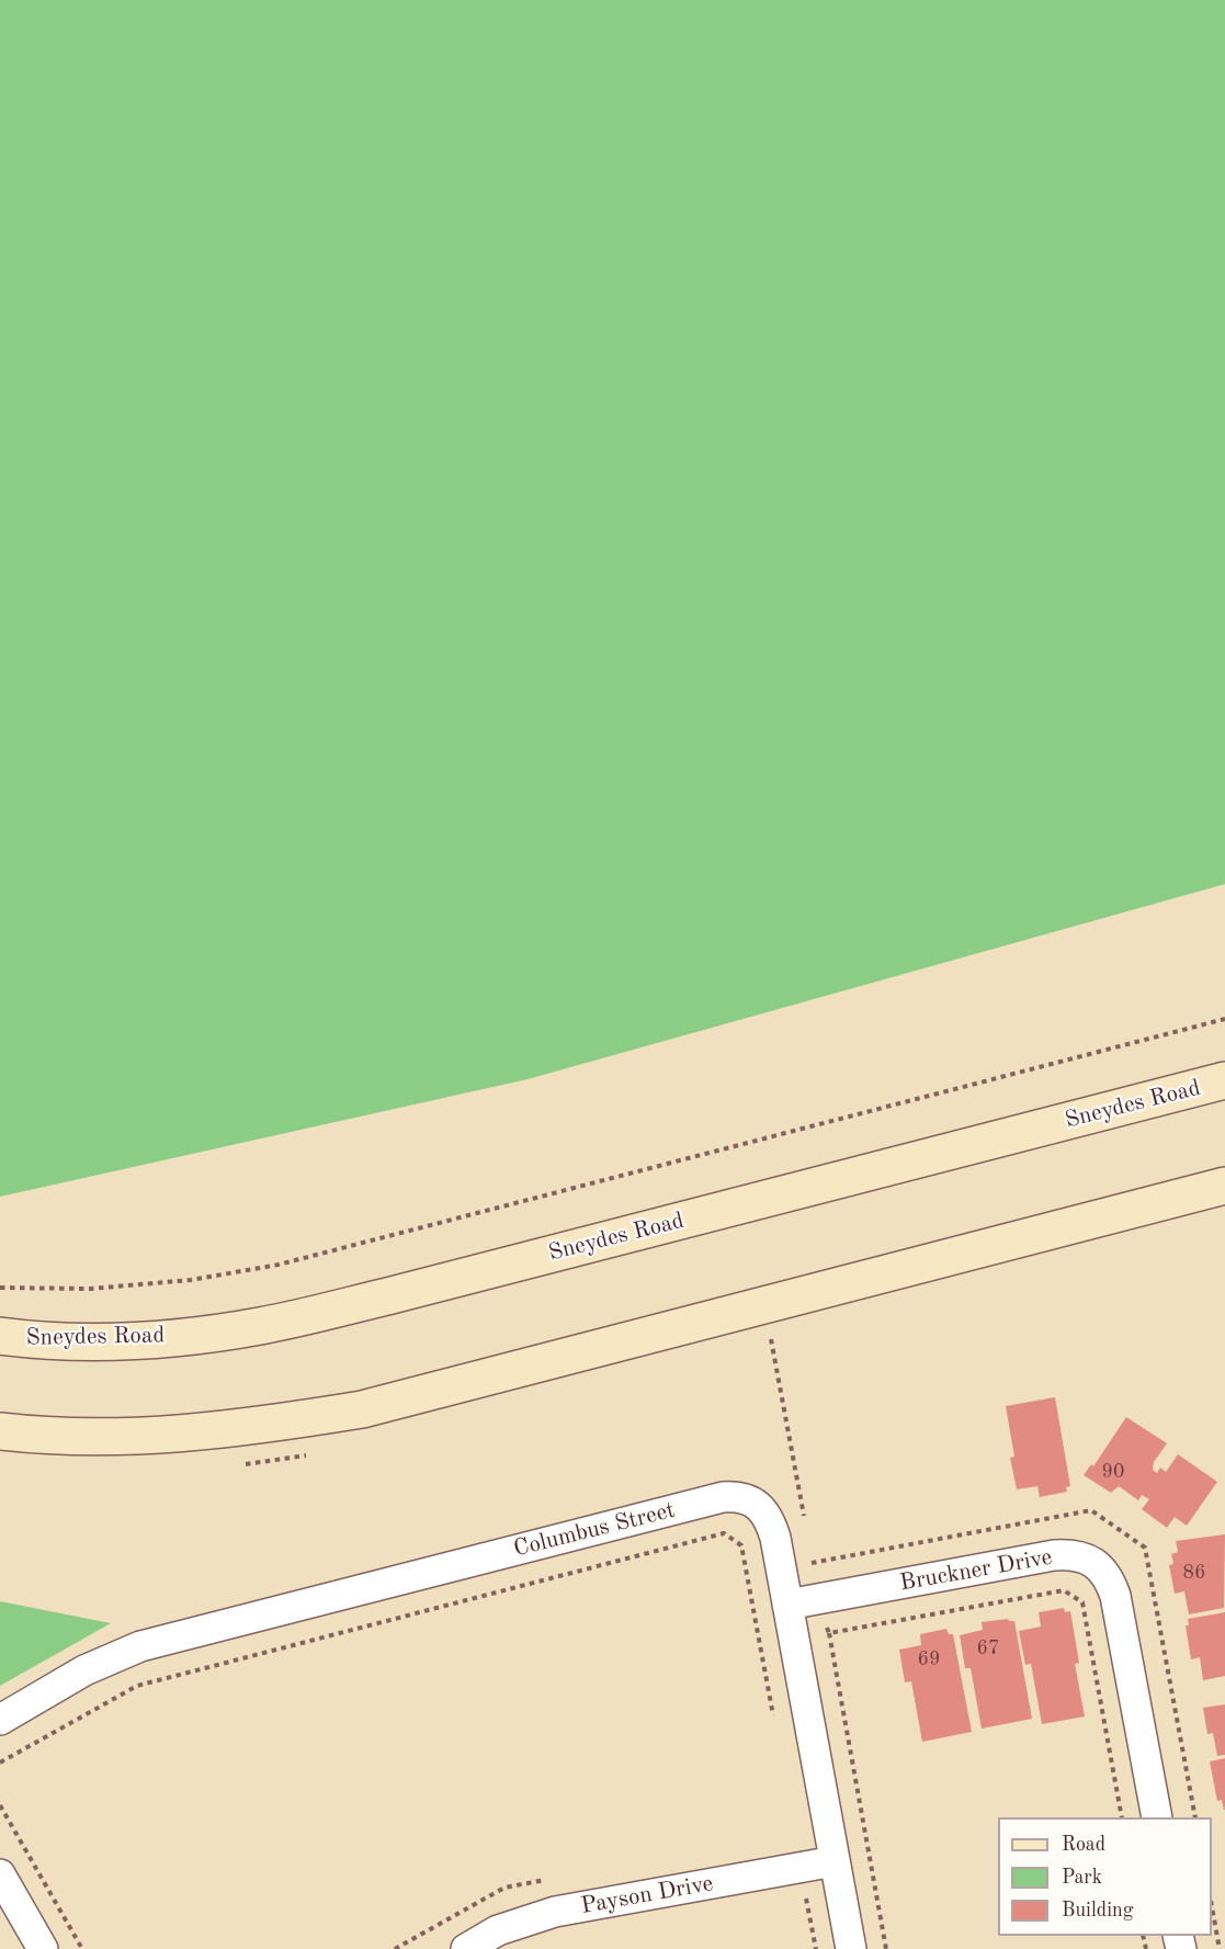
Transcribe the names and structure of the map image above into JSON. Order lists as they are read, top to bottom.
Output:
{
  "streets": {
    "main road": ["Sneydes Road"],
    "street": ["Columbus Street", "Bruckner Drive", "Payson Drive"]
  },
  "crossings": [
    ["Columbus Street", "Bruckner Drive"],
    ["Columbus Street", "Payson Drive"]
  ],
  "house_numbers": [
    "90",
    "86",
    "67",
    "69"
  ],
  "legend": ["Road", "Park", "Building"]
}
